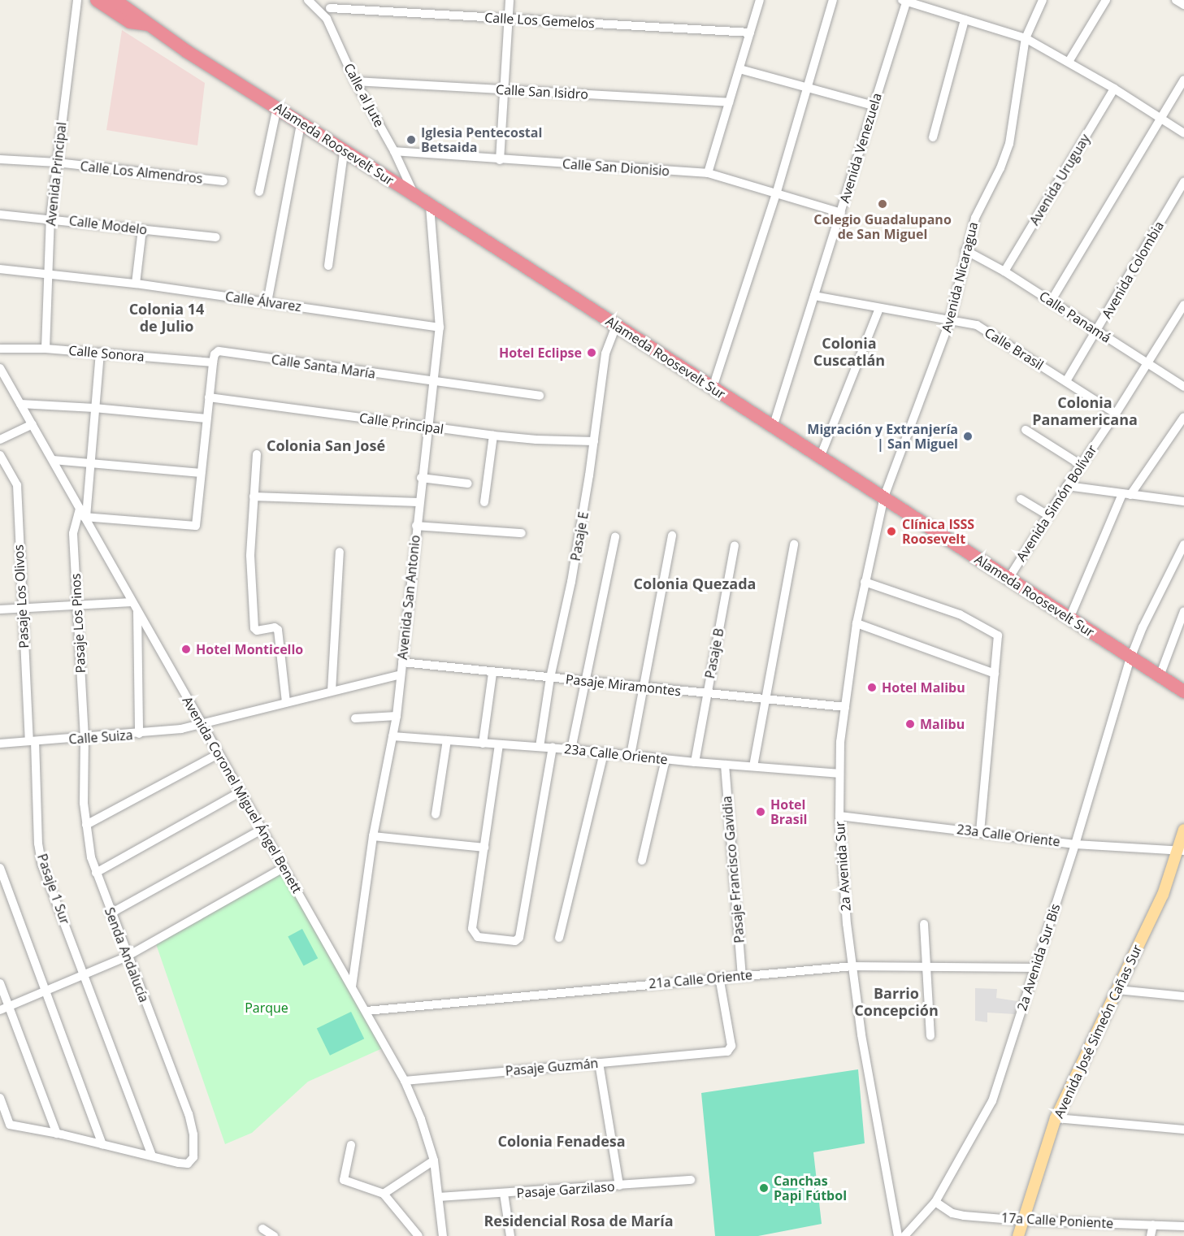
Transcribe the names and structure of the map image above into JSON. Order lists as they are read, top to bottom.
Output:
{
  "streets": {
    "highway": ["Alameda Roosevelt Sur"],
    "main road": ["Avenida José Simeón Cañas Sur"],
    "street": [
      "Calle Los Gemelos",
      "Calle San Isidro",
      "Calle al Jute",
      "Avenida Venezuela",
      "Calle San Dionisio",
      "Calle Los Almendros",
      "Avenida Principal",
      "Avenida Uruguay",
      "Calle Modelo",
      "Avenida Colombia",
      "Avenida Nicaragua",
      "Calle Álvarez",
      "Calle Panamá",
      "Calle Brasil",
      "Calle Sonora",
      "Calle Santa María",
      "Calle Principal",
      "Avenida Simón Bolívar",
      "Pasaje E",
      "Pasaje Los Olivos",
      "Avenida San Antonio",
      "Pasaje Los Pinos",
      "Pasaje B",
      "Pasaje Miramontes",
      "Calle Suiza",
      "23a Calle Oriente",
      "Avenida Coronel Miguel Ángel Benett",
      "2a Avenida Sur",
      "Pasaje Francisco Gavidia",
      "Pasaje 1 Sur",
      "Senda Andalucía",
      "2a Avenida Sur Bis",
      "21a Calle Oriente",
      "Pasaje Guzmán",
      "Pasaje Garzilaso",
      "17a Calle Poniente"
    ]
  },
  "crossings": [
    ["Calle San Isidro", "Calle al Jute"],
    ["Calle al Jute", "Alameda Roosevelt Sur"],
    ["Calle al Jute", "Calle San Dionisio"],
    ["Alameda Roosevelt Sur", "Avenida Nicaragua"],
    ["Alameda Roosevelt Sur", "Avenida Simón Bolívar"],
    ["Alameda Roosevelt Sur", "Pasaje E"],
    ["Alameda Roosevelt Sur", "Avenida San Antonio"],
    ["Alameda Roosevelt Sur", "2a Avenida Sur"],
    ["Alameda Roosevelt Sur", "2a Avenida Sur Bis"],
    ["Avenida Venezuela", "Calle San Dionisio"],
    ["Avenida Venezuela", "Calle Brasil"],
    ["Calle Los Almendros", "Avenida Principal"],
    ["Avenida Principal", "Calle Modelo"],
    ["Avenida Principal", "Calle Álvarez"],
    ["Avenida Principal", "Calle Sonora"],
    ["Avenida Uruguay", "Calle Panamá"],
    ["Avenida Colombia", "Calle Panamá"],
    ["Avenida Colombia", "Calle Brasil"],
    ["Avenida Nicaragua", "Calle Panamá"],
    ["Avenida Nicaragua", "Calle Brasil"],
    ["Avenida Nicaragua", "2a Avenida Sur"],
    ["Calle Álvarez", "Avenida San Antonio"],
    ["Calle Panamá", "Avenida Simón Bolívar"],
    ["Calle Brasil", "Avenida Simón Bolívar"],
    ["Calle Sonora", "Calle Santa María"],
    ["Calle Sonora", "Pasaje Los Pinos"],
    ["Calle Santa María", "Avenida San Antonio"],
    ["Calle Principal", "Pasaje E"],
    ["Calle Principal", "Avenida San Antonio"],
    ["Pasaje E", "Pasaje Miramontes"],
    ["Pasaje E", "23a Calle Oriente"],
    ["Pasaje Los Olivos", "Calle Suiza"],
    ["Pasaje Los Olivos", "Pasaje 1 Sur"],
    ["Avenida San Antonio", "Pasaje Miramontes"],
    ["Avenida San Antonio", "Calle Suiza"],
    ["Avenida San Antonio", "23a Calle Oriente"],
    ["Avenida San Antonio", "Avenida Coronel Miguel Ángel Benett"],
    ["Pasaje Los Pinos", "Calle Suiza"],
    ["Pasaje Los Pinos", "Avenida Coronel Miguel Ángel Benett"],
    ["Pasaje Los Pinos", "Senda Andalucía"],
    ["Pasaje B", "Pasaje Miramontes"],
    ["Pasaje B", "23a Calle Oriente"],
    ["Pasaje Miramontes", "2a Avenida Sur"],
    ["Calle Suiza", "Avenida Coronel Miguel Ángel Benett"],
    ["Calle Suiza", "Pasaje 1 Sur"],
    ["Calle Suiza", "Senda Andalucía"],
    ["23a Calle Oriente", "2a Avenida Sur"],
    ["23a Calle Oriente", "Pasaje Francisco Gavidia"],
    ["23a Calle Oriente", "2a Avenida Sur Bis"],
    ["23a Calle Oriente", "Avenida José Simeón Cañas Sur"],
    ["Avenida Coronel Miguel Ángel Benett", "21a Calle Oriente"],
    ["Avenida Coronel Miguel Ángel Benett", "Pasaje Guzmán"],
    ["Avenida Coronel Miguel Ángel Benett", "Pasaje Garzilaso"],
    ["2a Avenida Sur", "21a Calle Oriente"],
    ["Pasaje Francisco Gavidia", "21a Calle Oriente"],
    ["Pasaje 1 Sur", "Senda Andalucía"],
    ["2a Avenida Sur Bis", "21a Calle Oriente"],
    ["2a Avenida Sur Bis", "17a Calle Poniente"],
    ["21a Calle Oriente", "Pasaje Guzmán"],
    ["Avenida José Simeón Cañas Sur", "17a Calle Poniente"]
  ],
  "districts": [
    "Colonia 14 de Julio",
    "Colonia Cuscatlán",
    "Colonia Panamericana",
    "Colonia San José",
    "Colonia Quezada",
    "Barrio Concepción",
    "Colonia Fenadesa",
    "Residencial Rosa de María"
  ],
  "parks": ["Parque"],
  "places": [
    "Iglesia Pentecostal Betsaida",
    "Colegio Guadalupano de San Miguel",
    "Hotel Eclipse",
    "Migración y Extranjería | San Miguel",
    "Clínica ISSS Roosevelt",
    "Hotel Monticello",
    "Hotel Malibu",
    "Malibu",
    "Hotel Brasil",
    "Canchas Papi Fútbol"
  ]
}
